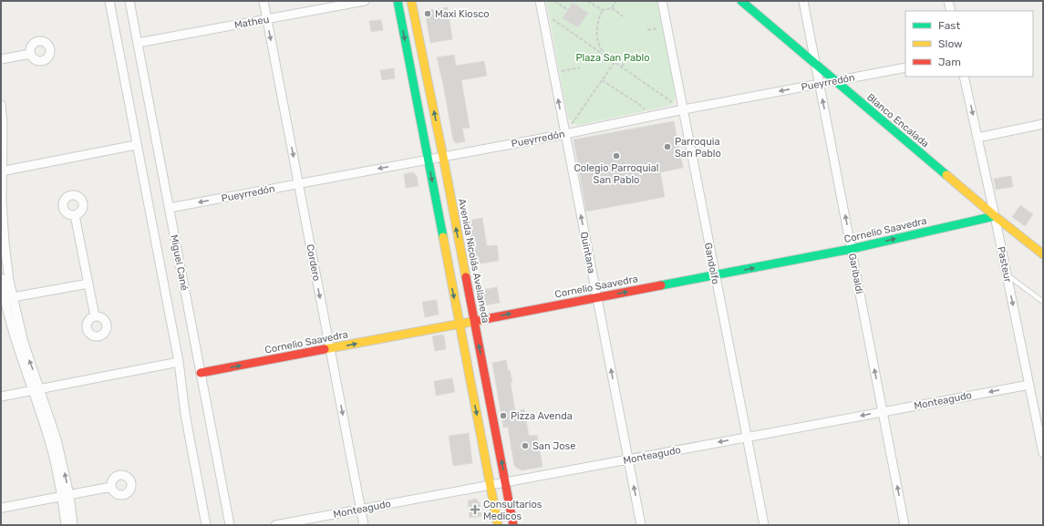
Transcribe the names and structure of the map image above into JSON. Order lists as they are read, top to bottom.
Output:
{
  "streets": {
    "street": [
      "Matheu",
      "Pueyrredón",
      "Blanco Encalada",
      "Cornelio Saavedra",
      "Quintana",
      "Avenida Nicolás Avellaneda",
      "Miguel Cané",
      "Cordero",
      "Gandolfo",
      "Pasteur",
      "Garibaldi",
      "Monteagudo"
    ]
  },
  "crossings": [
    ["Matheu", "Miguel Cané"],
    ["Matheu", "Cordero"],
    ["Pueyrredón", "Blanco Encalada"],
    ["Pueyrredón", "Quintana"],
    ["Pueyrredón", "Avenida Nicolás Avellaneda"],
    ["Pueyrredón", "Miguel Cané"],
    ["Pueyrredón", "Cordero"],
    ["Pueyrredón", "Gandolfo"],
    ["Pueyrredón", "Garibaldi"],
    ["Blanco Encalada", "Cornelio Saavedra"],
    ["Blanco Encalada", "Pasteur"],
    ["Blanco Encalada", "Garibaldi"],
    ["Cornelio Saavedra", "Quintana"],
    ["Cornelio Saavedra", "Avenida Nicolás Avellaneda"],
    ["Cornelio Saavedra", "Miguel Cané"],
    ["Cornelio Saavedra", "Cordero"],
    ["Cornelio Saavedra", "Gandolfo"],
    ["Cornelio Saavedra", "Pasteur"],
    ["Cornelio Saavedra", "Garibaldi"],
    ["Quintana", "Monteagudo"],
    ["Avenida Nicolás Avellaneda", "Monteagudo"],
    ["Cordero", "Monteagudo"],
    ["Gandolfo", "Monteagudo"],
    ["Pasteur", "Monteagudo"],
    ["Garibaldi", "Monteagudo"]
  ],
  "one_way": [
    "Pueyrredón",
    "Cornelio Saavedra",
    "Quintana",
    "Cordero",
    "Pasteur",
    "Garibaldi",
    "Monteagudo"
  ],
  "parks": ["Plaza San Pablo"],
  "places": {
    "other": [
      "Maxi Kiosco",
      "Parroquia San Pablo",
      "Colegio Parroquial San Pablo",
      "Pizza Avenda",
      "San Jose"
    ],
    "health": ["Consultarios Medicos"]
  },
  "legend": ["Fast", "Slow", "Jam"]
}
